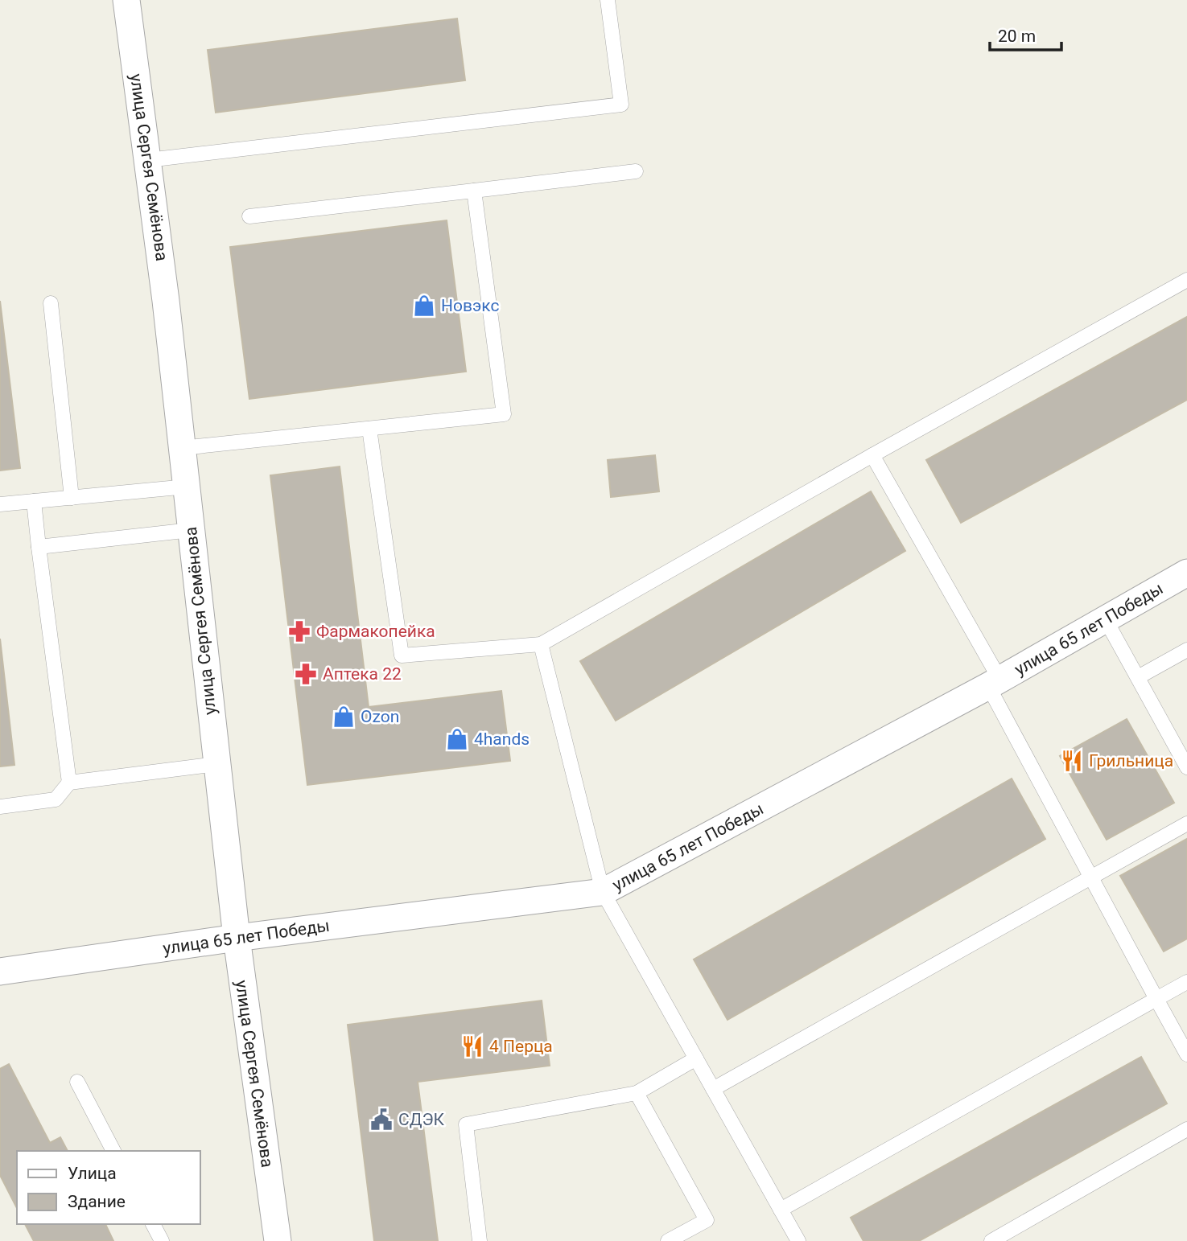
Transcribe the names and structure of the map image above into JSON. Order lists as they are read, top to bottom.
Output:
{
  "streets": {
    "street": ["улица Сергея Семёнова", "улица 65 лет Победы"]
  },
  "crossings": [
    ["улица Сергея Семёнова", "улица 65 лет Победы"]
  ],
  "places": {
    "shop": ["Новэкс", "Ozon", "4hands"],
    "pharmacy": ["Фармакопейка", "Аптека 22"],
    "restaurant": ["Грильница", "4 Перца"],
    "public building": ["СДЭК"]
  },
  "legend": ["Улица", "Здание"],
  "scale_bar": "20 m"
}
